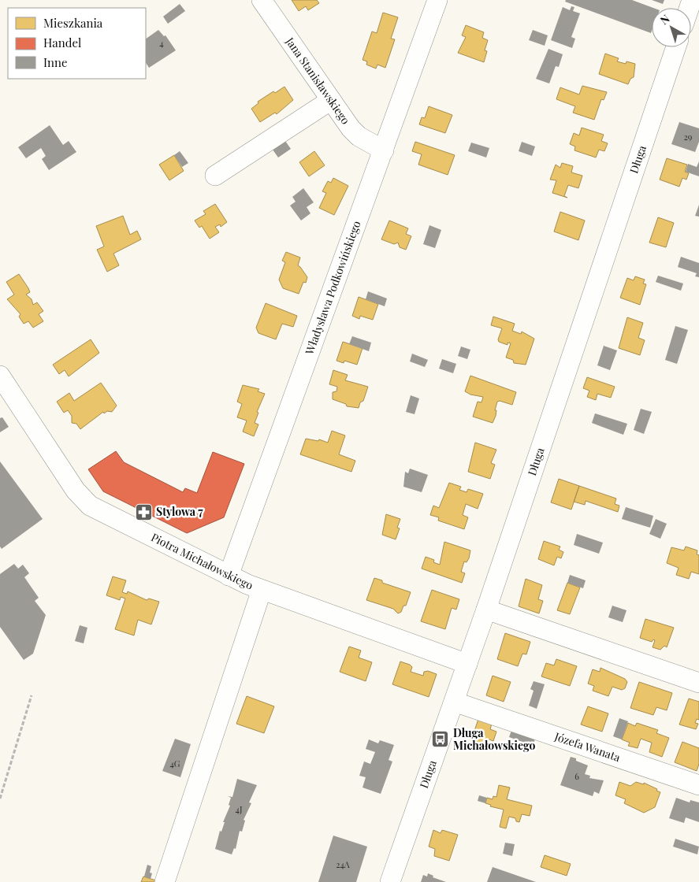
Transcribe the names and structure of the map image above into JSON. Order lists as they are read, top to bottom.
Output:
{
  "streets": {
    "street": [
      "Jana Stanisławskiego",
      "Długa",
      "Władysława Podkowińskiego",
      "Piotra Michałowskiego",
      "Józefa Wanata"
    ]
  },
  "crossings": [
    ["Jana Stanisławskiego", "Władysława Podkowińskiego"],
    ["Długa", "Piotra Michałowskiego"],
    ["Długa", "Józefa Wanata"],
    ["Władysława Podkowińskiego", "Piotra Michałowskiego"]
  ],
  "places": {
    "pharmacy": ["Stylowa 7"],
    "bus stop": ["Długa Michałowskiego"]
  },
  "house_numbers": [
    "4",
    "29",
    "4G",
    "6",
    "4J",
    "24A"
  ],
  "legend": ["Mieszkania", "Handel", "Inne"],
  "north": "top left"
}
